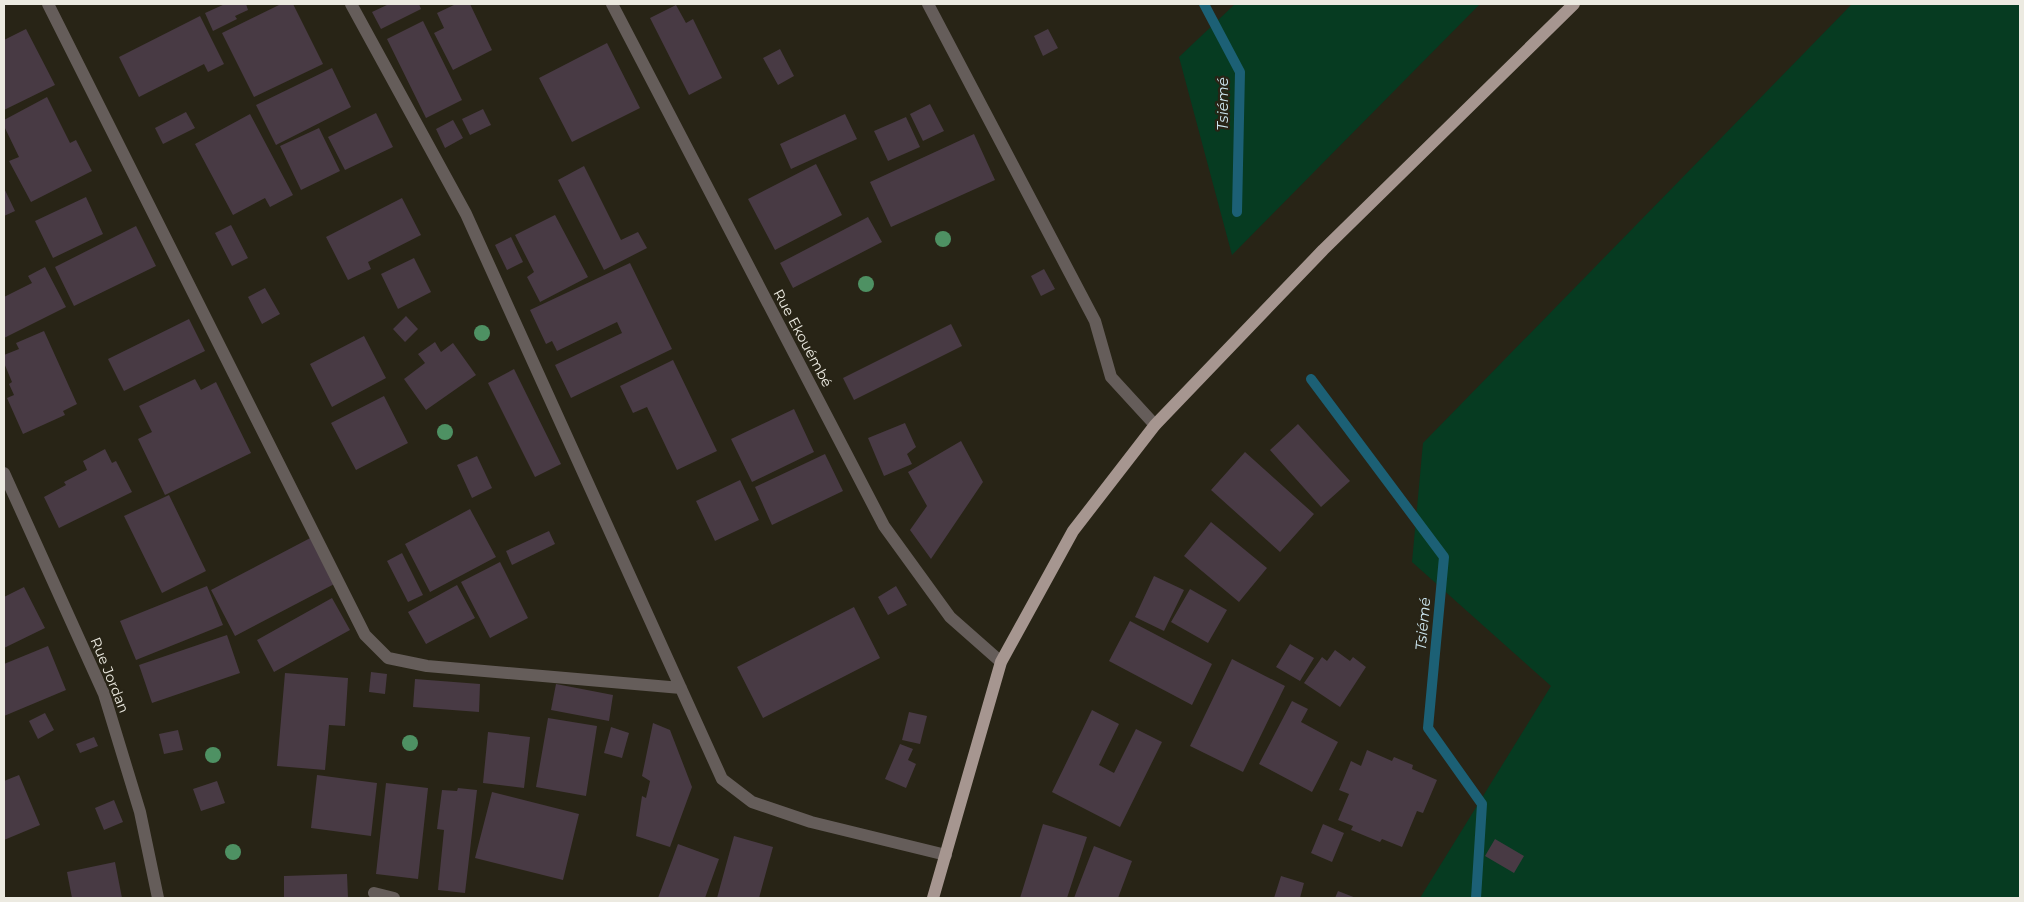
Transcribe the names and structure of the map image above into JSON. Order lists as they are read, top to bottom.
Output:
{
  "streets": {
    "street": ["Rue Ekouémbé", "Rue Jordan"]
  },
  "water": ["Tsiémé"]
}
